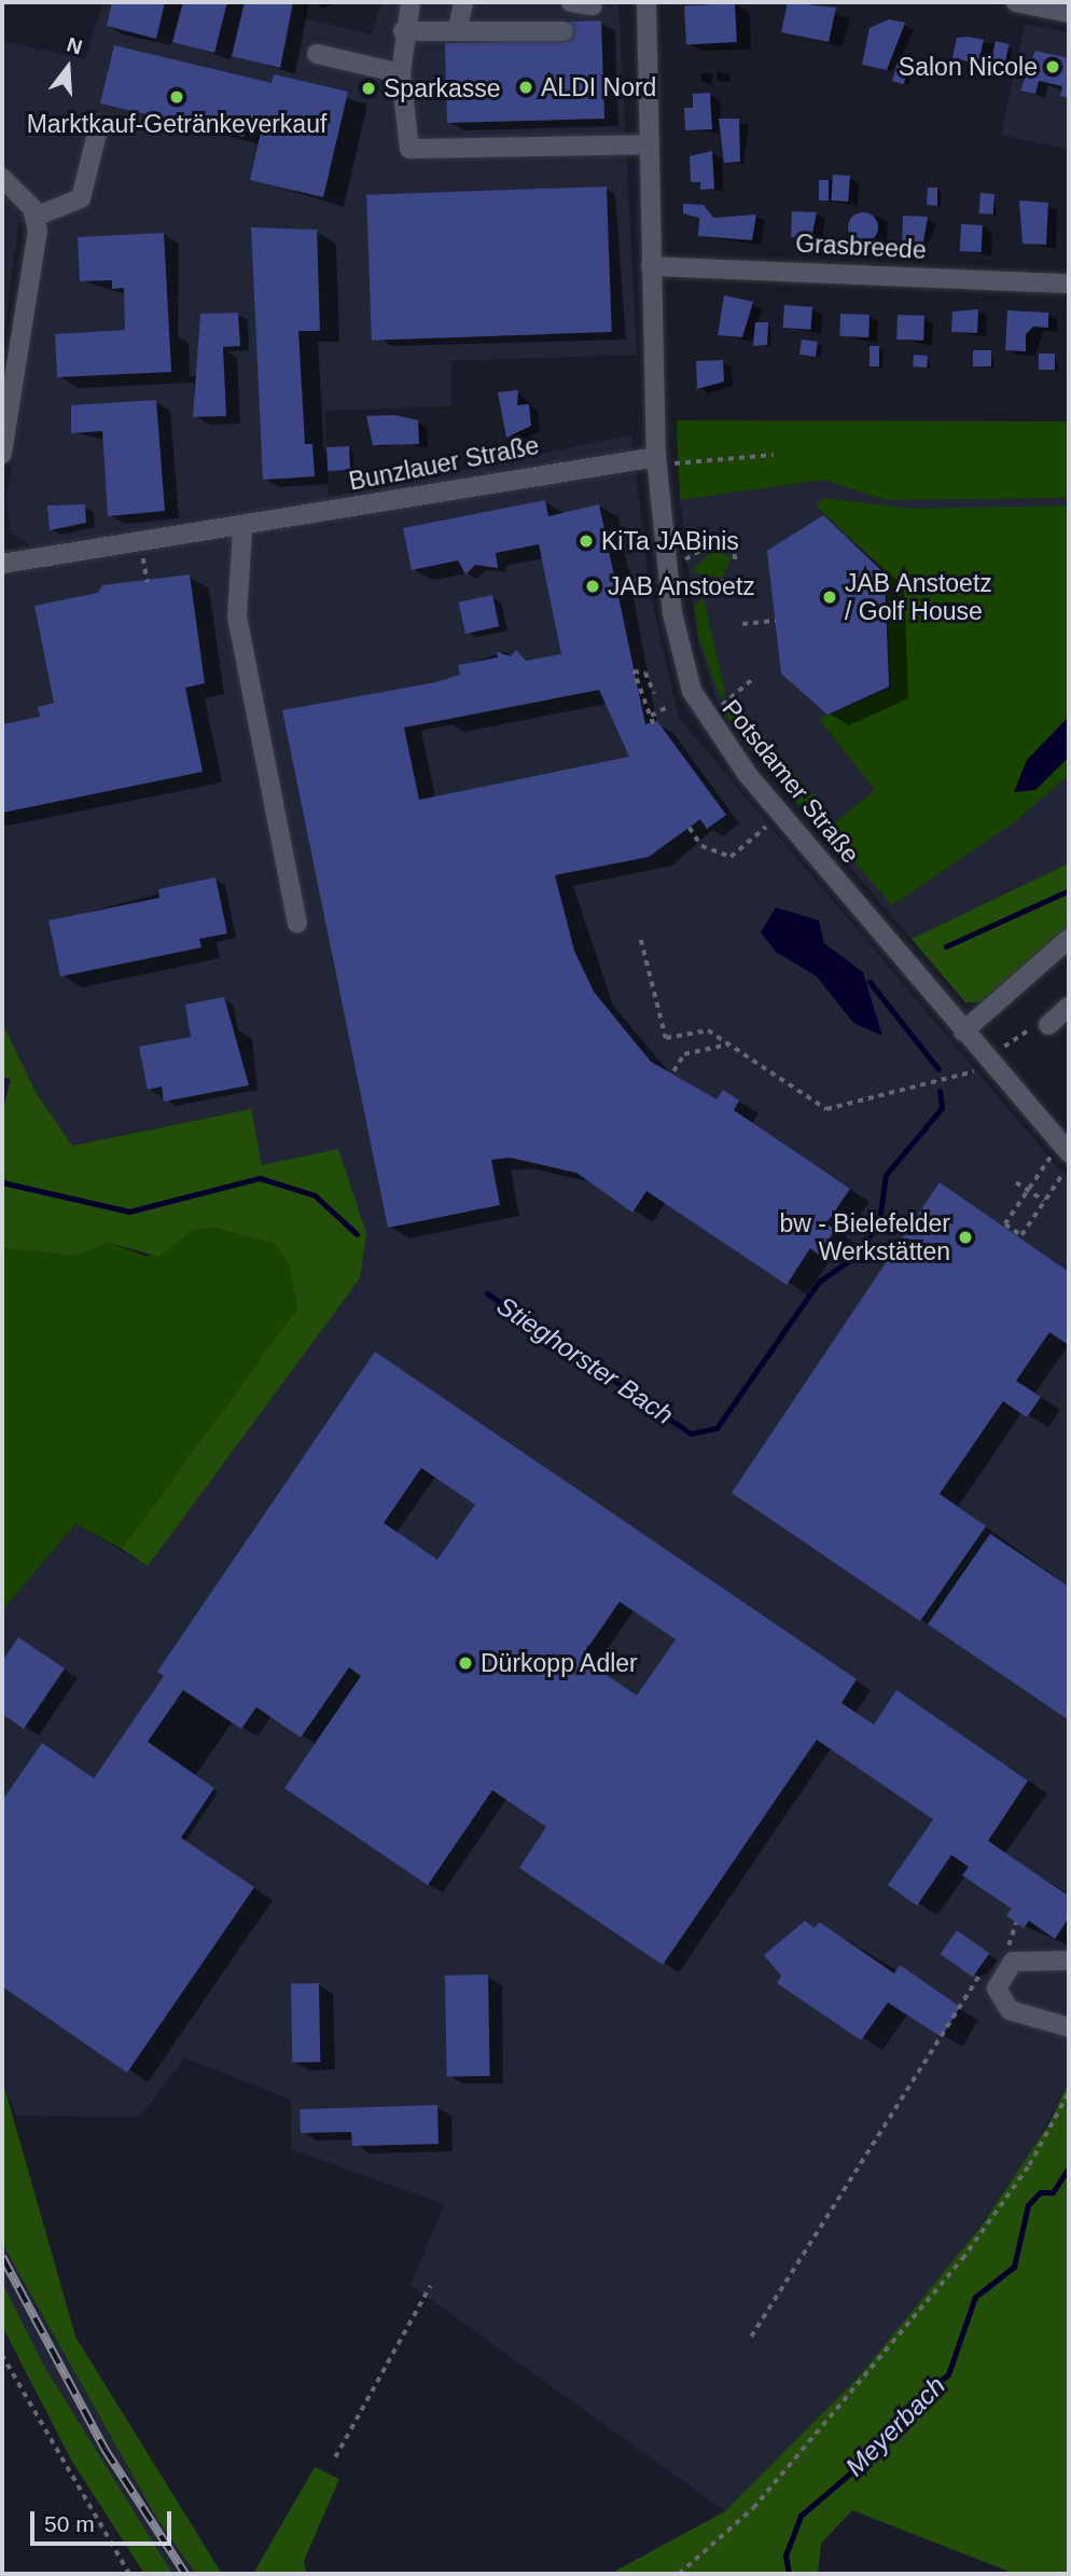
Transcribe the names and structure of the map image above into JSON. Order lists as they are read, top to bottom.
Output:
{
  "streets": {
    "street": ["Grasbreede", "Bunzlauer Straße", "Potsdamer Straße"]
  },
  "crossings": [
    ["Grasbreede", "Potsdamer Straße"],
    ["Bunzlauer Straße", "Potsdamer Straße"]
  ],
  "water": ["Stieghorster Bach", "Meyerbach"],
  "places": [
    "Salon Nicole",
    "ALDI Nord",
    "Sparkasse",
    "Marktkauf-Getränkeverkauf",
    "KiTa JABinis",
    "JAB Anstoetz",
    "JAB Anstoetz / Golf House",
    "bw - Bielefelder Werkstätten",
    "Dürkopp Adler"
  ],
  "scale_bar": "50 m",
  "north": "top"
}
